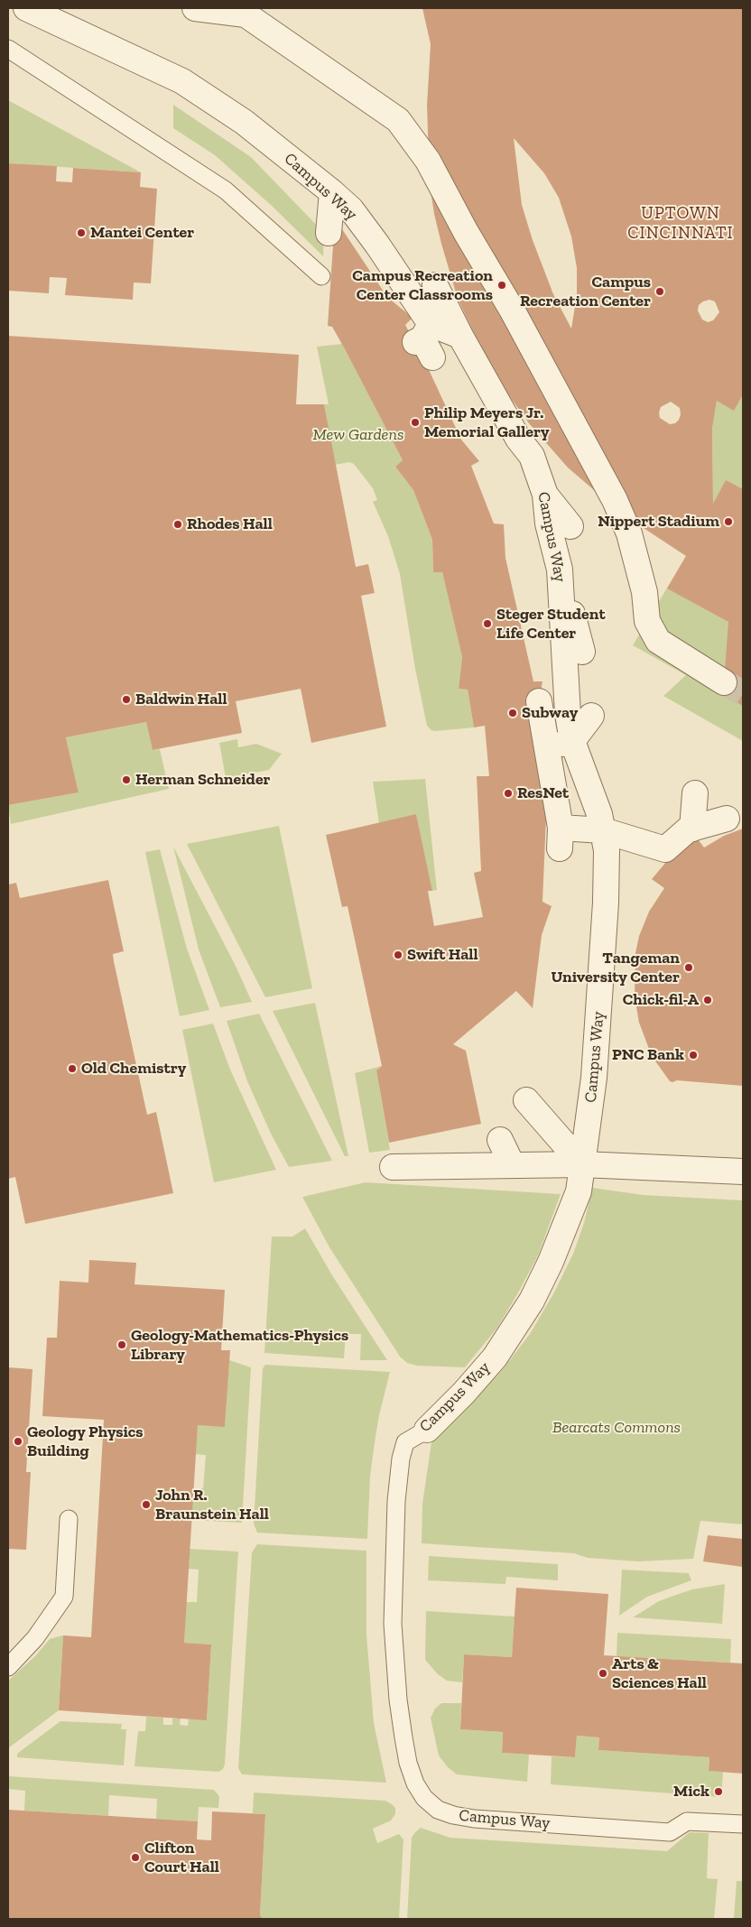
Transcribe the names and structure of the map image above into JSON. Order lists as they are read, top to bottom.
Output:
{
  "streets": {
    "street": ["Campus Way"]
  },
  "districts": ["UPTOWN CINCINNATI"],
  "parks": ["Mew Gardens", "Bearcats Commons"],
  "places": [
    "Mantei Center",
    "Campus Recreation Center Classrooms",
    "Campus Recreation Center",
    "Philip Meyers Jr. Memorial Gallery",
    "Nippert Stadium",
    "Rhodes Hall",
    "Steger Student Life Center",
    "Baldwin Hall",
    "Subway",
    "Herman Schneider",
    "ResNet",
    "Swift Hall",
    "Tangeman University Center",
    "Chick-fil-A",
    "PNC Bank",
    "Old Chemistry",
    "Geology-Mathematics-Physics Library",
    "Geology Physics Building",
    "John R. Braunstein Hall",
    "Arts & Sciences Hall",
    "Mick",
    "Clifton Court Hall"
  ]
}
